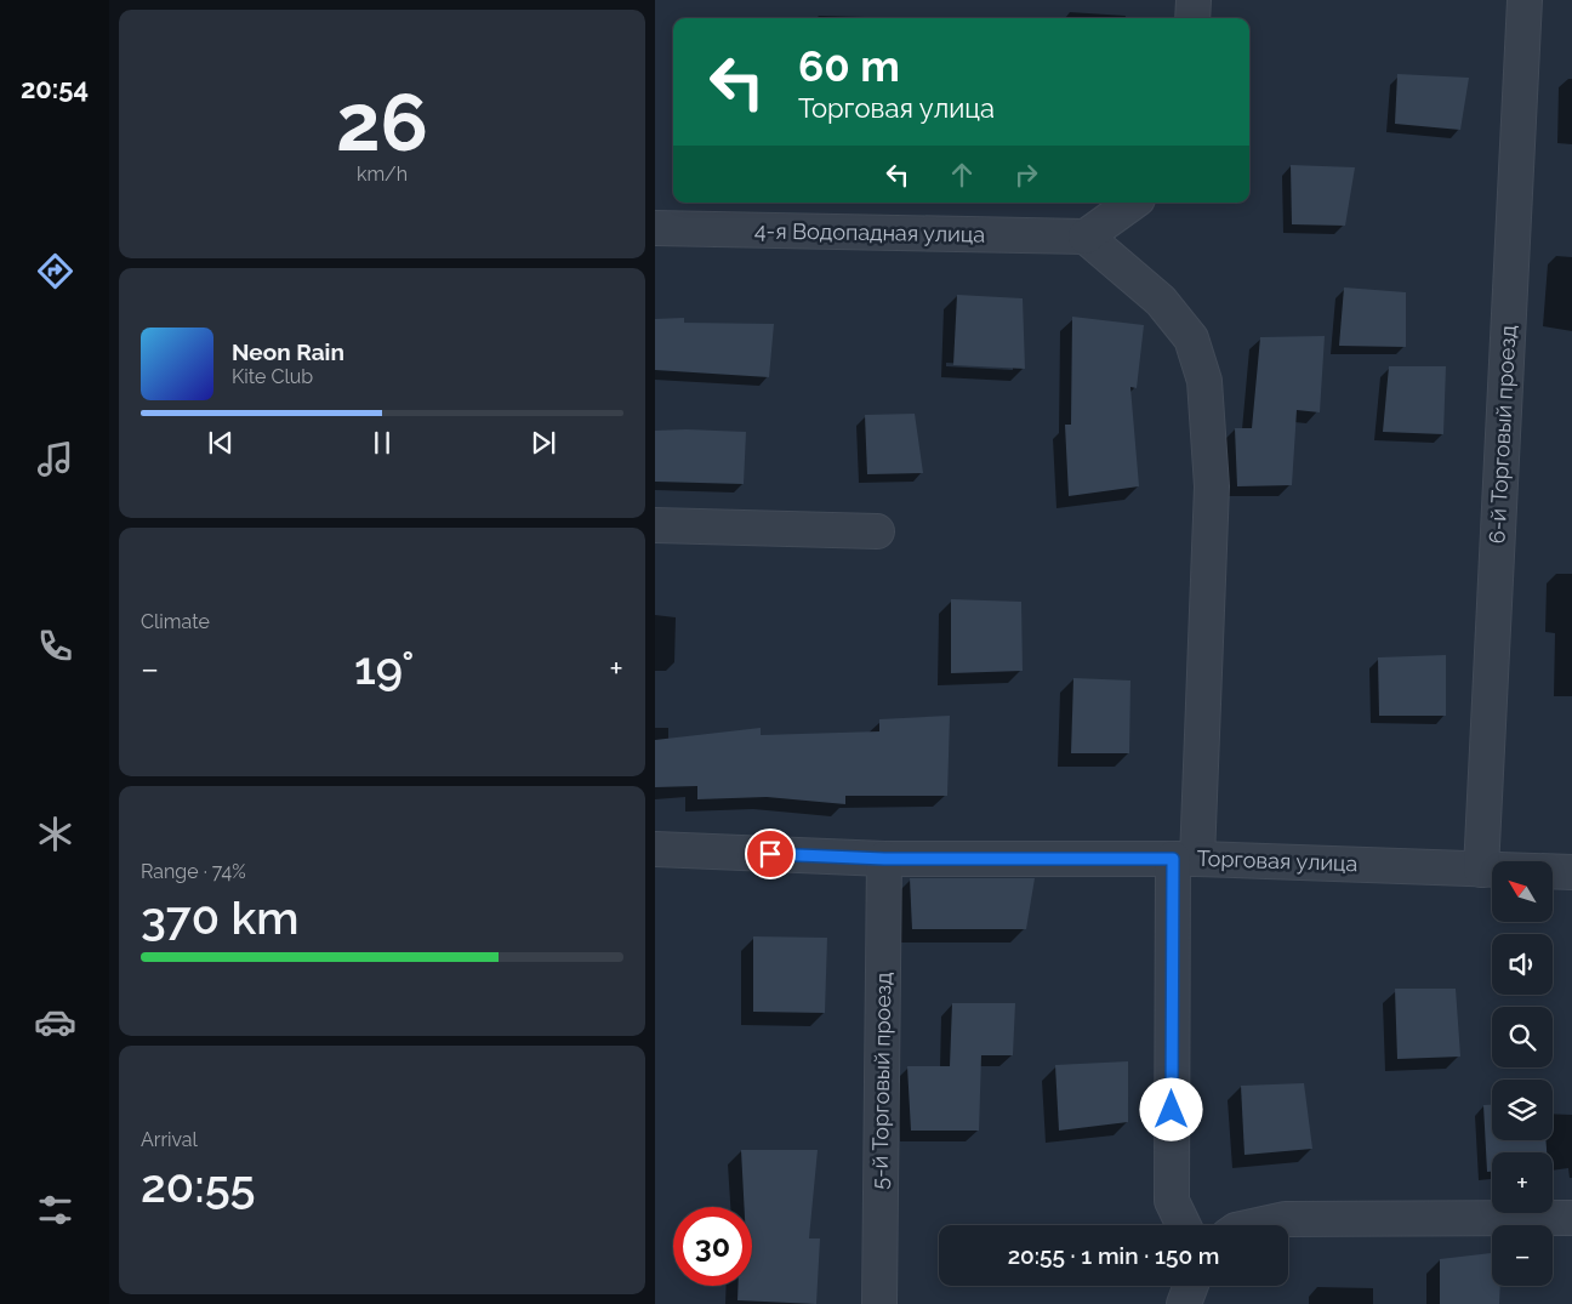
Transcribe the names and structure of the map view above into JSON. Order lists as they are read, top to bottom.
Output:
{
  "streets": {
    "street": [
      "4-я Водопадная улица",
      "6-й Торговый проезд",
      "Торговая улица",
      "5-й Торговый проезд"
    ]
  },
  "crossings": [
    ["6-й Торговый проезд", "Торговая улица"],
    ["Торговая улица", "5-й Торговый проезд"]
  ],
  "north": "top left",
  "page": {
    "tabs": "20:54",
    "tile": [
      ["26", "km/h"],
      "Climate",
      ["Range · 74%", "370 km"],
      ["Arrival", "20:55"]
    ],
    "turn": ["60 m", "Торговая улица"],
    "song": ["Neon Rain", "Kite Club"],
    "heat": ["−", "19°", "+"],
    "map_buttons": ["+", "−"],
    "limit": "30",
    "trip": "20:55 · 1 min · 150 m"
  }
}
